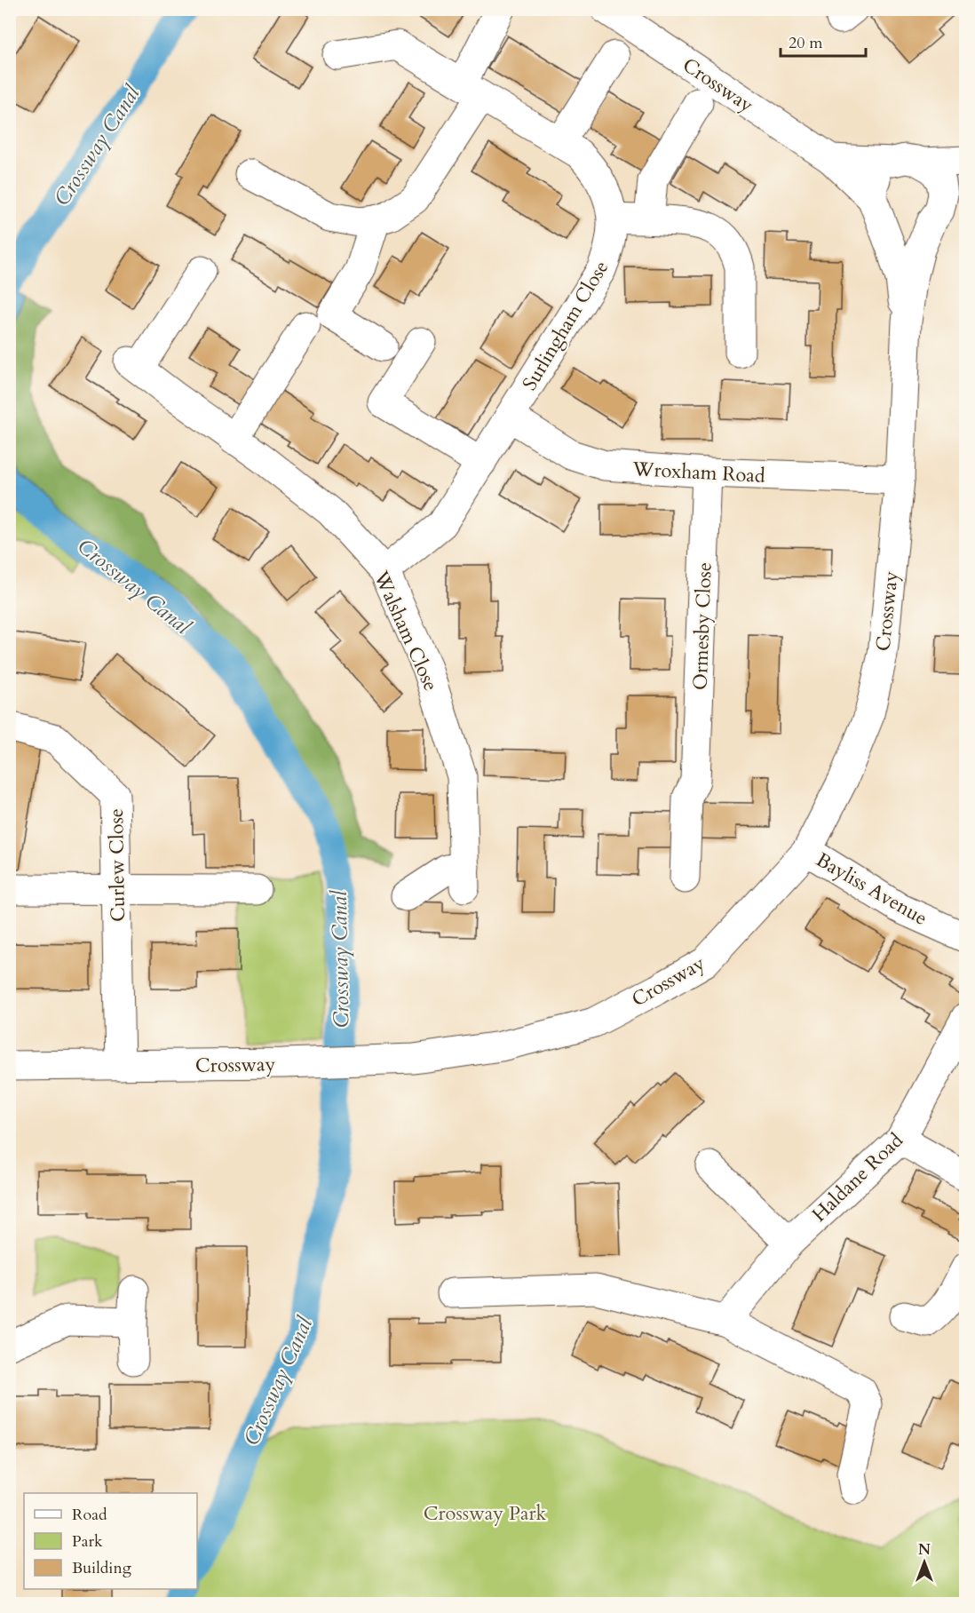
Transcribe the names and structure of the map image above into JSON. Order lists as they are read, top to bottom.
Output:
{
  "streets": {
    "street": [
      "Crossway",
      "Surlingham Close",
      "Wroxham Road",
      "Ormesby Close",
      "Walsham Close",
      "Curlew Close",
      "Bayliss Avenue",
      "Haldane Road"
    ]
  },
  "crossings": [
    ["Crossway", "Wroxham Road"],
    ["Crossway", "Curlew Close"],
    ["Crossway", "Bayliss Avenue"],
    ["Surlingham Close", "Wroxham Road"],
    ["Surlingham Close", "Walsham Close"],
    ["Wroxham Road", "Ormesby Close"]
  ],
  "water": ["Crossway Canal"],
  "parks": ["Crossway Park"],
  "legend": ["Road", "Park", "Building"],
  "scale_bar": "20 m",
  "north": "top"
}
